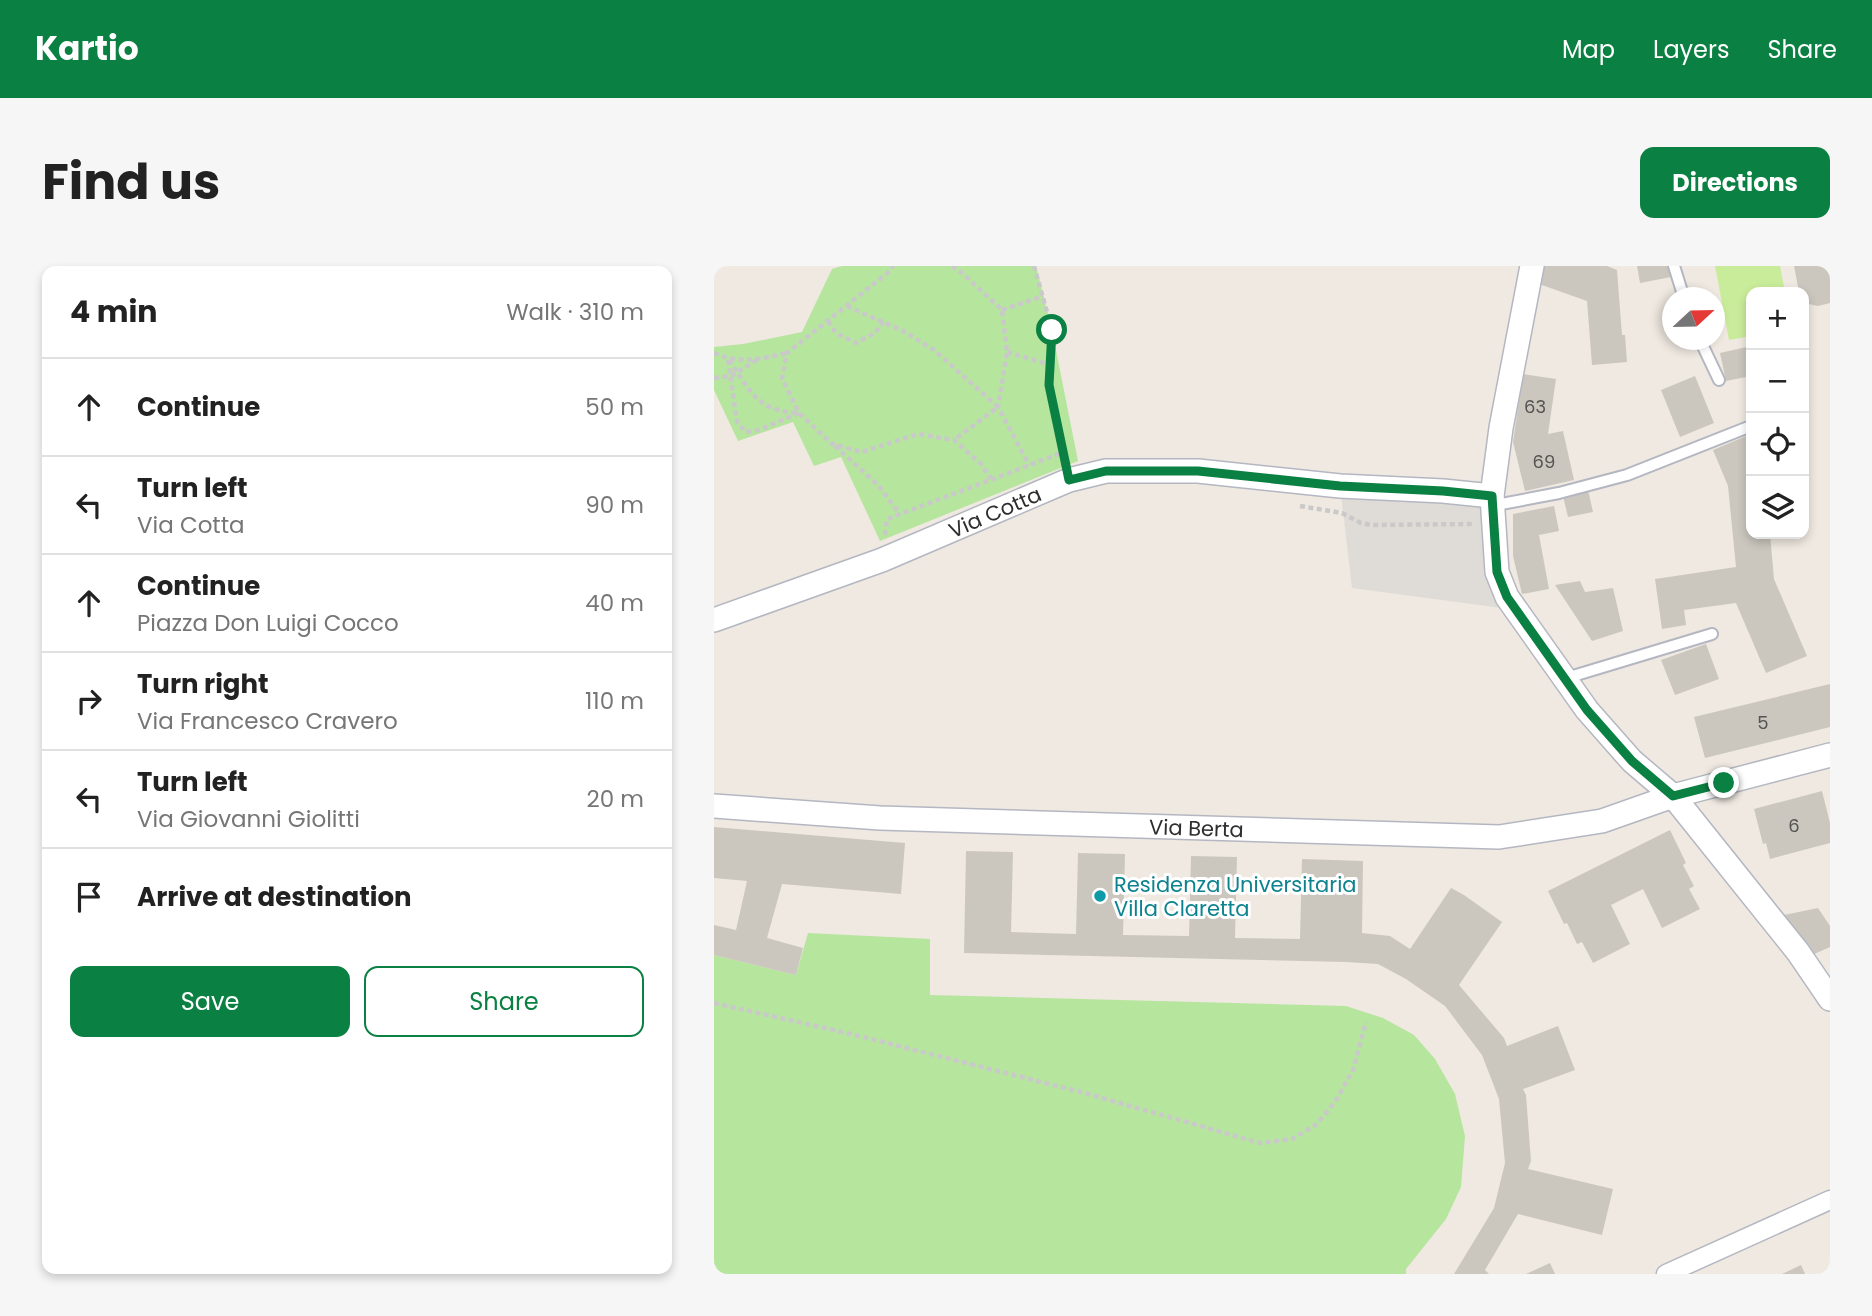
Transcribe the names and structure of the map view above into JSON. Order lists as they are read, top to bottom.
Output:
{
  "streets": {
    "street": ["Via Cotta", "Via Berta"]
  },
  "places": ["Residenza Universitaria Villa Claretta"],
  "house_numbers": [
    "63",
    "69",
    "5",
    "6"
  ],
  "north": "right",
  "page": {
    "header": "Kartio",
    "nav": ["Map", "Layers", "Share"],
    "title": "Find us",
    "buttons": [
      "Directions",
      ["Save", "Share"]
    ],
    "heading": ["4 min", "Walk · 310 m"],
    "map_buttons": ["+", "−"],
    "list": [
      ["Continue", "50 m"],
      ["Turn left", "Via Cotta", "90 m"],
      ["Continue", "Piazza Don Luigi Cocco", "40 m"],
      ["Turn right", "Via Francesco Cravero", "110 m"],
      ["Turn left", "Via Giovanni Giolitti", "20 m"],
      "Arrive at destination"
    ]
  }
}
